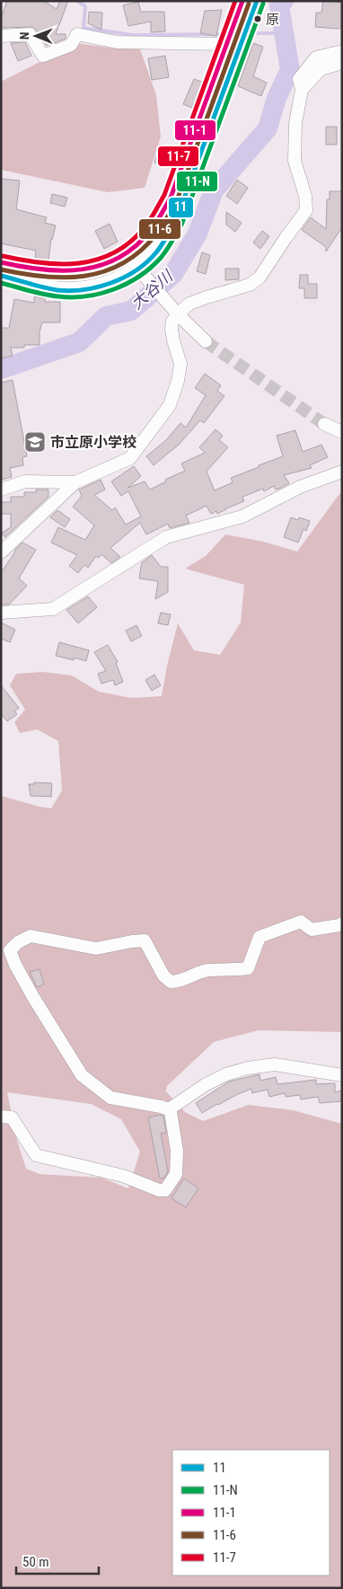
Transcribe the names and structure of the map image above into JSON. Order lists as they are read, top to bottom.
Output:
{
  "water": ["大谷川"],
  "places": {
    "other": ["原"],
    "school or university": ["市立原小学校"]
  },
  "lines": [
    "transit line 11",
    "transit line 11-1",
    "transit line 11-7",
    "transit line 11-N",
    "transit line 11-6"
  ],
  "legend": [
    "11",
    "11-N",
    "11-1",
    "11-6",
    "11-7"
  ],
  "scale_bar": "50 m",
  "north": "left"
}
